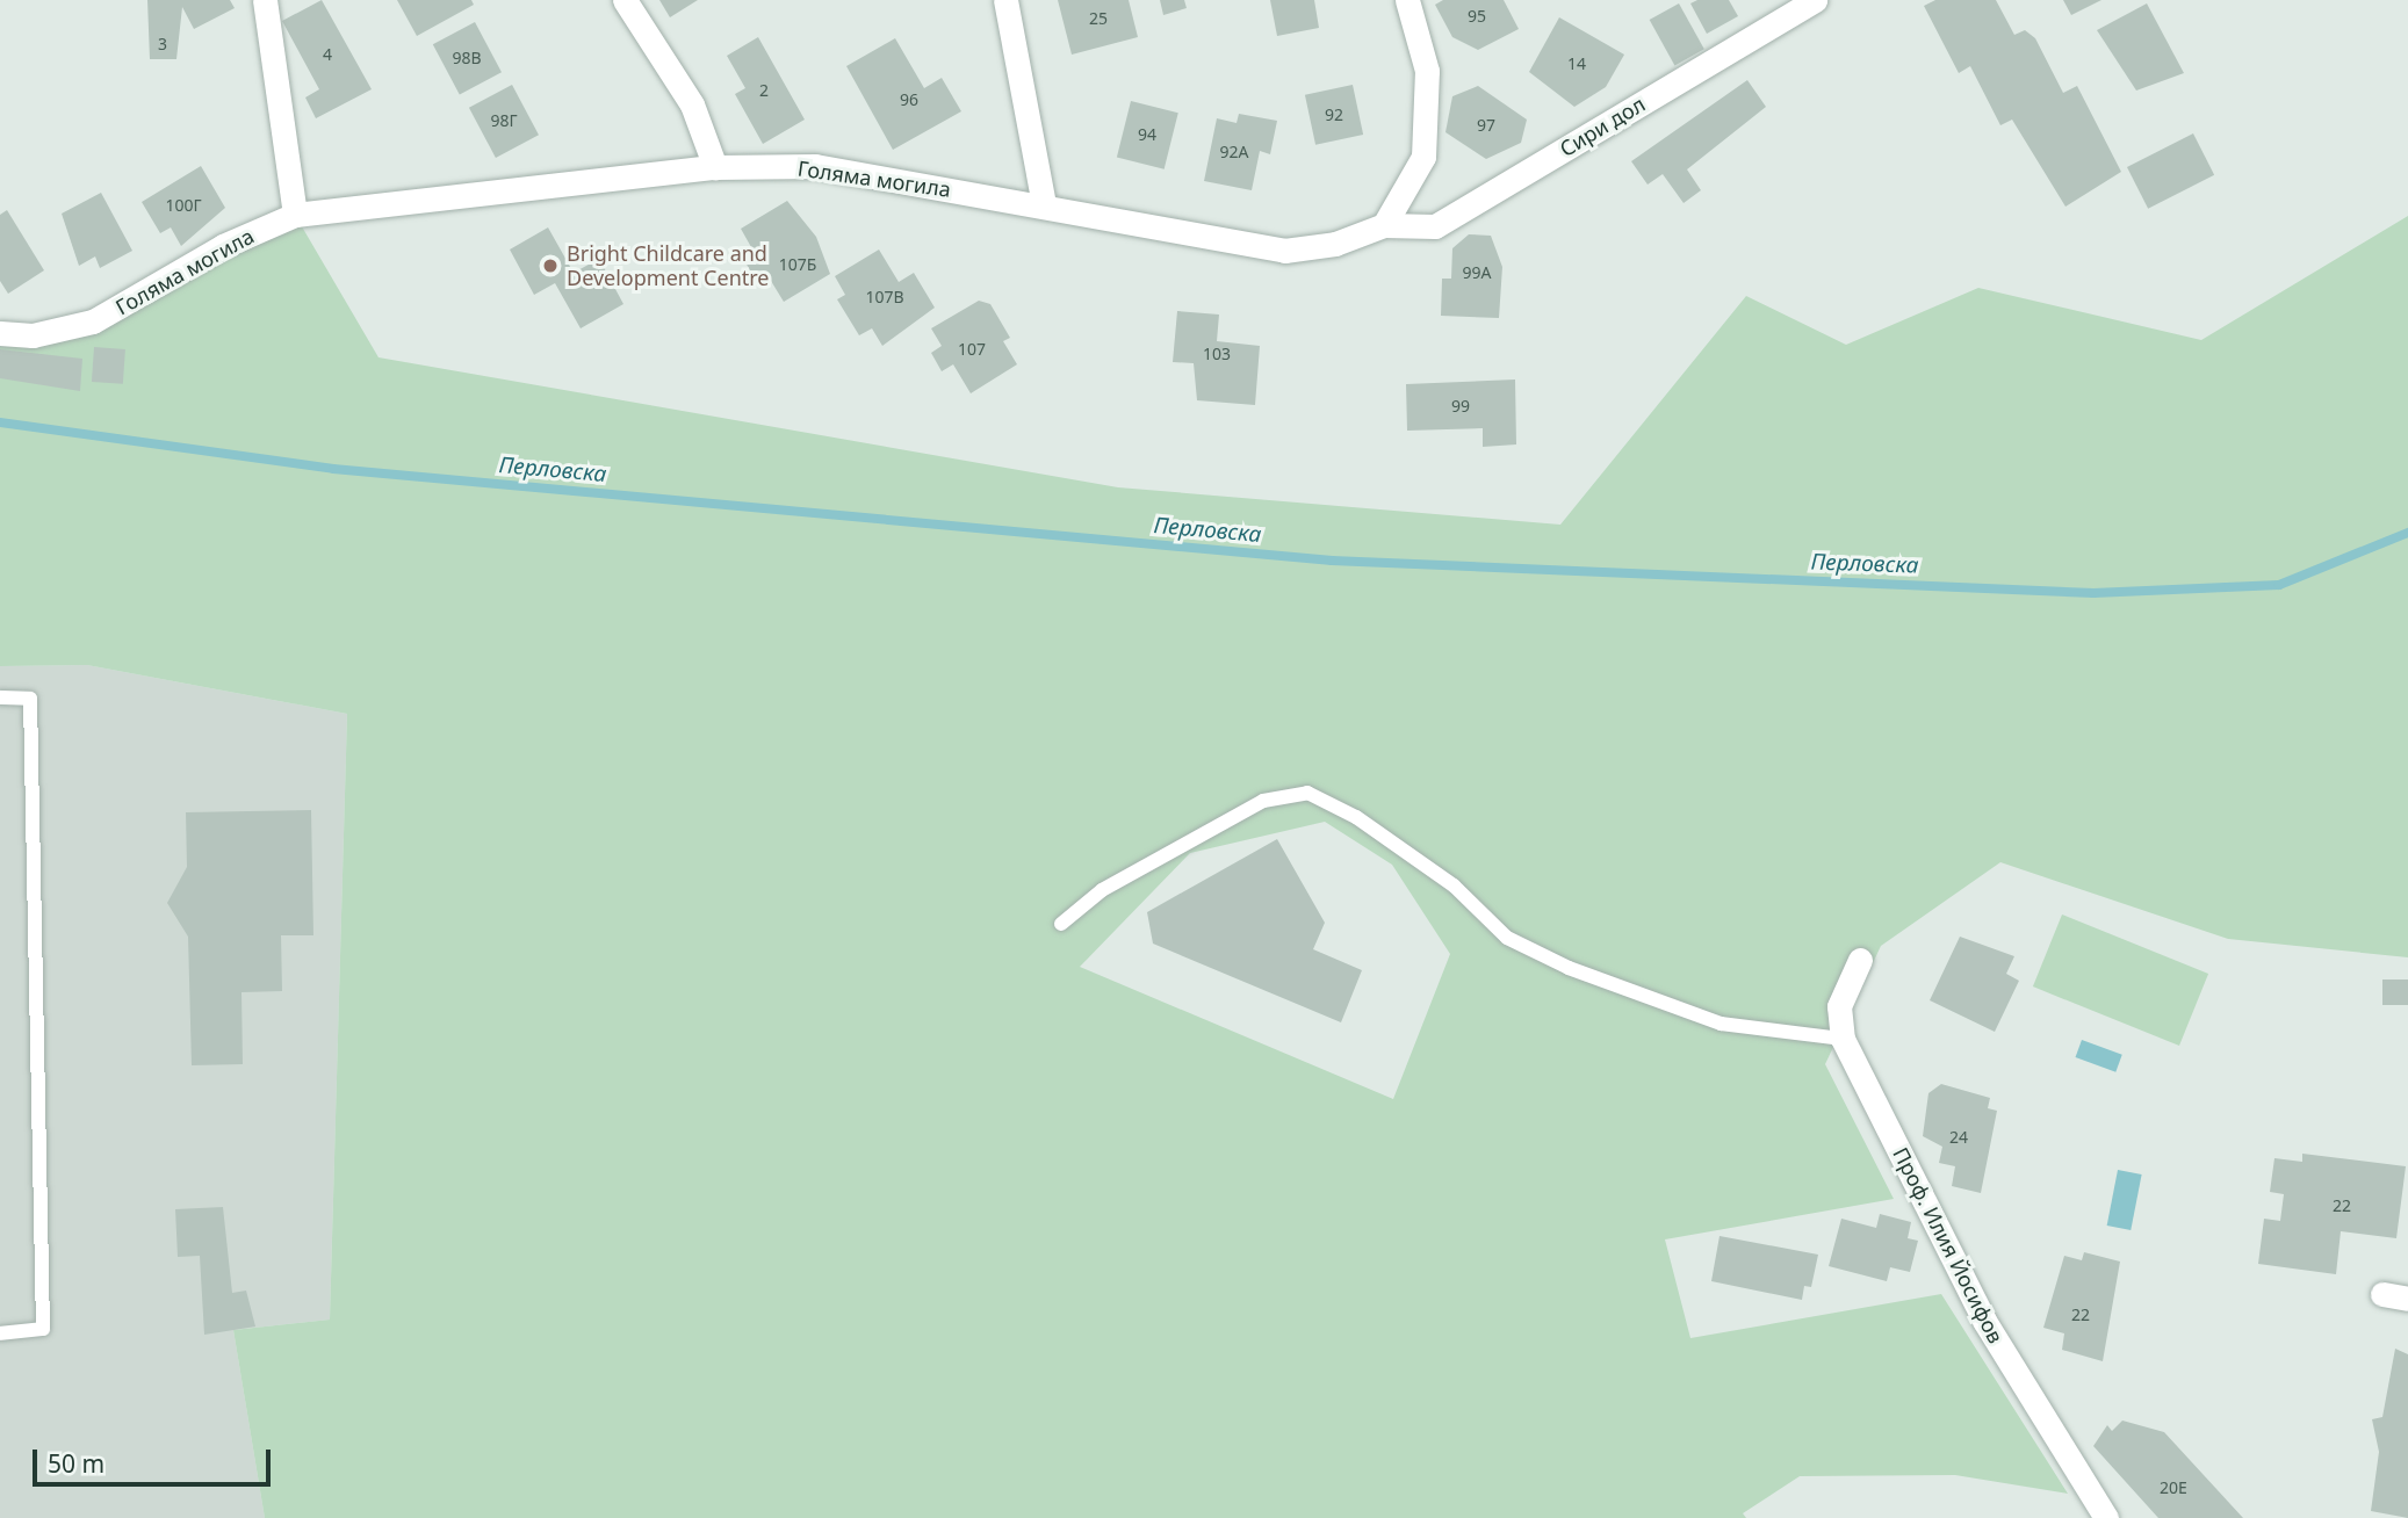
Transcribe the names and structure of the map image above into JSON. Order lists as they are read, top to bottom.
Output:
{
  "streets": {
    "street": ["Сири дол", "Голяма могила", "Проф. Илия Йосифов"]
  },
  "crossings": [
    ["Сири дол", "Голяма могила"]
  ],
  "water": ["Перловска"],
  "places": ["Bright Childcare and Development Centre"],
  "house_numbers": [
    "95",
    "25",
    "3",
    "4",
    "98В",
    "14",
    "2",
    "96",
    "92",
    "98Г",
    "97",
    "94",
    "92A",
    "100Г",
    "107Б",
    "99А",
    "107В",
    "107",
    "103",
    "99",
    "24",
    "22",
    "22",
    "20Е"
  ],
  "scale_bar": "50 m"
}
